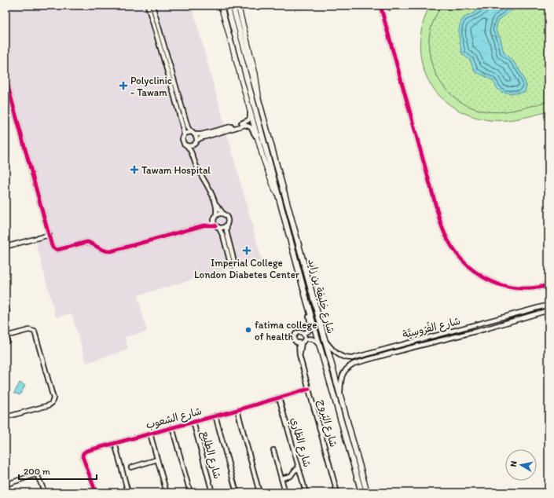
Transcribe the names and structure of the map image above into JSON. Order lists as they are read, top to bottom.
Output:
{
  "streets": {
    "highway": ["شارع خليفة بن زايد"],
    "street": [
      "شارع الفُرُوسِيَّة",
      "شارع الشعوب",
      "شارع البُروج",
      "شارع الظاري",
      "شارع الطليع"
    ]
  },
  "crossings": [
    ["شارع خليفة بن زايد", "شارع الفُرُوسِيَّة"],
    ["شارع الشعوب", "شارع البُروج"],
    ["شارع الشعوب", "شارع الظاري"],
    ["شارع الشعوب", "شارع الطليع"]
  ],
  "places": {
    "health": ["Polyclinic - Tawam", "Tawam Hospital", "Imperial College London Diabetes Center"],
    "other": ["fatima college of health"]
  },
  "scale_bar": "200 m",
  "north": "left"
}
